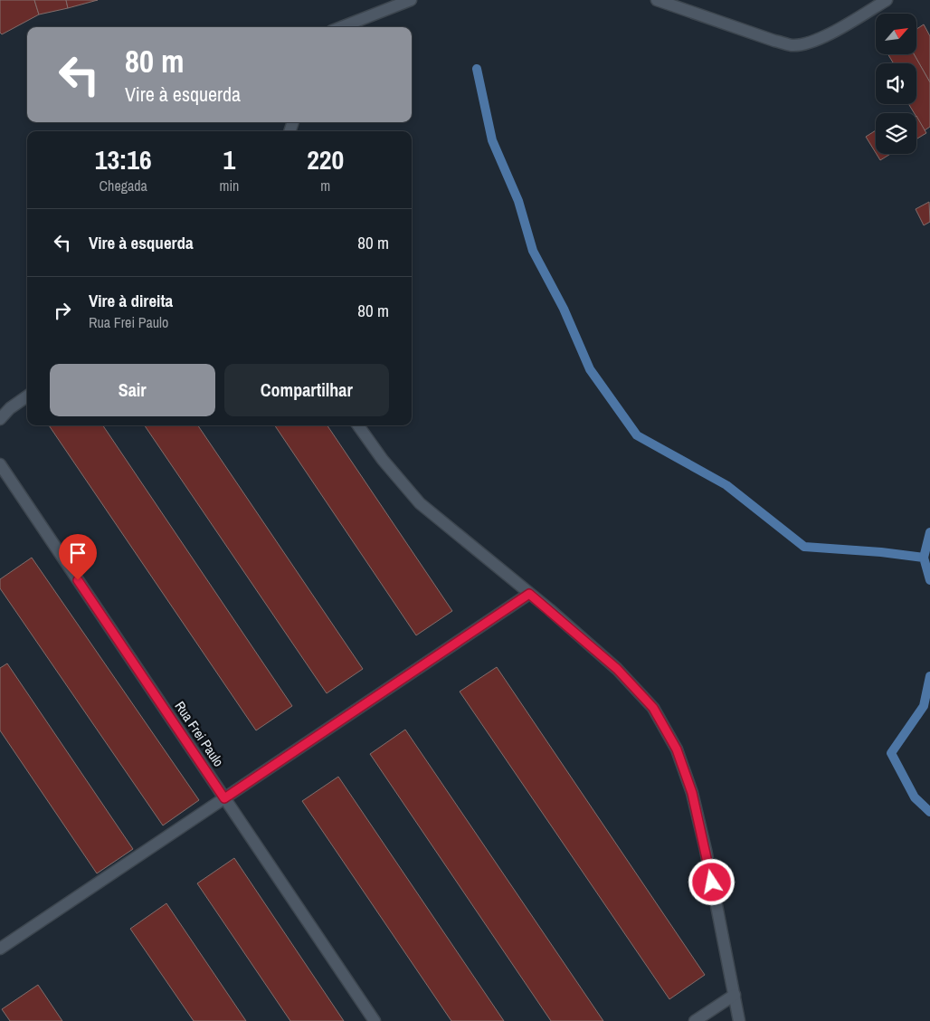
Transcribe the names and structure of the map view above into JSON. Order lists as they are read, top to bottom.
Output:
{
  "streets": {
    "street": ["Rua Frei Paulo"]
  },
  "north": "top right",
  "page": {
    "turn": ["80 m", "Vire à esquerda"],
    "eta": [
      "13:16",
      "Chegada",
      "1",
      "min",
      "220",
      "m"
    ],
    "list": [
      {
        "name": "Vire à esquerda",
        "value": "80 m"
      },
      {
        "name": "Vire à direita",
        "note": "Rua Frei Paulo",
        "value": "80 m"
      }
    ],
    "buttons": ["Sair", "Compartilhar"]
  }
}
